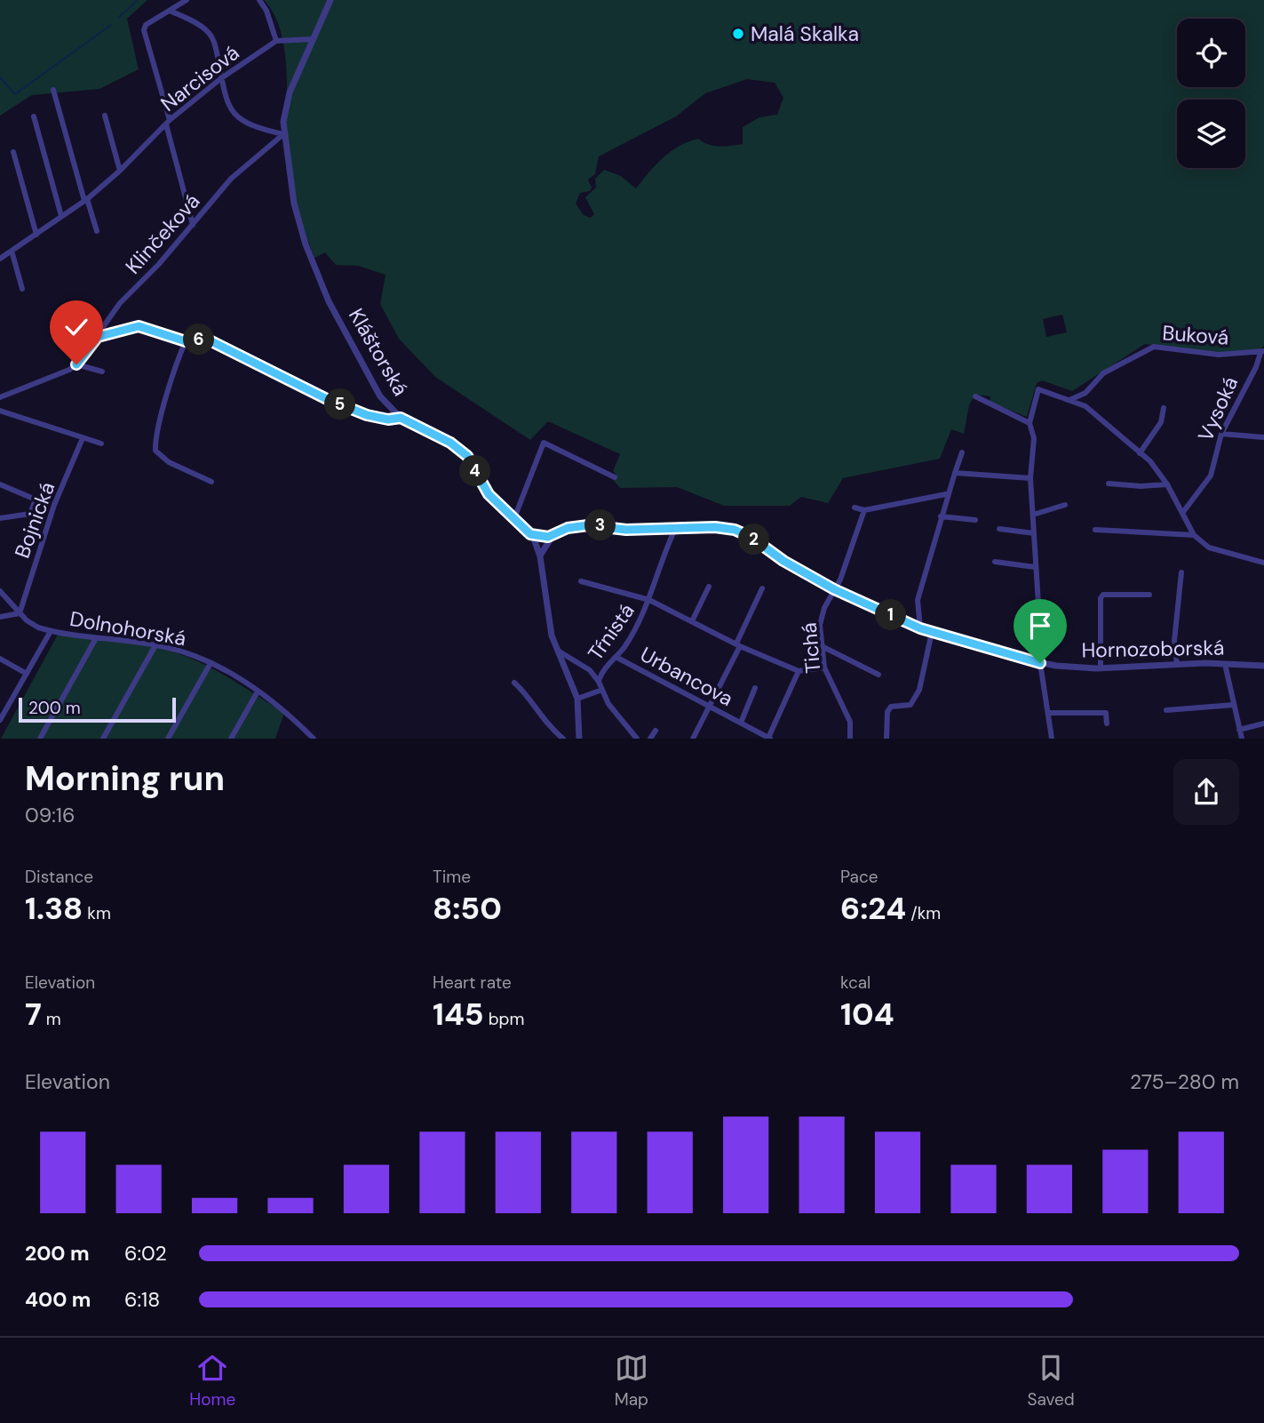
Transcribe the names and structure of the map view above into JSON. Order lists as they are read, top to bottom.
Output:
{
  "streets": {
    "street": [
      "Narcisová",
      "Klinčeková",
      "Buková",
      "Kláštorská",
      "Vysoká",
      "Bojnická",
      "Dolnohorská",
      "Tŕnistá",
      "Tichá",
      "Hornozoborská",
      "Urbancova"
    ]
  },
  "crossings": [
    ["Klinčeková", "Kláštorská"],
    ["Buková", "Vysoká"],
    ["Kláštorská", "Hornozoborská"],
    ["Bojnická", "Dolnohorská"],
    ["Tŕnistá", "Hornozoborská"],
    ["Tŕnistá", "Urbancova"],
    ["Tichá", "Hornozoborská"]
  ],
  "places": ["Malá Skalka"],
  "scale_bar": "200 m",
  "page": {
    "pins": [
      "6",
      "5",
      "4",
      "3",
      "2",
      "1"
    ],
    "scale": "200 m",
    "heading": ["Morning run", "09:16"],
    "stats": [
      ["Distance", "1.38 km"],
      ["Time", "8:50"],
      ["Pace", "6:24 /km"],
      ["Elevation", "7 m"],
      ["Heart rate", "145 bpm"],
      ["kcal", "104"]
    ],
    "chart": ["Elevation", "275–280 m"],
    "list": [
      {
        "name": "200 m",
        "note": "6:02"
      },
      {
        "name": "400 m",
        "note": "6:18"
      }
    ],
    "tabs": ["Home", "Map", "Saved"]
  }
}
